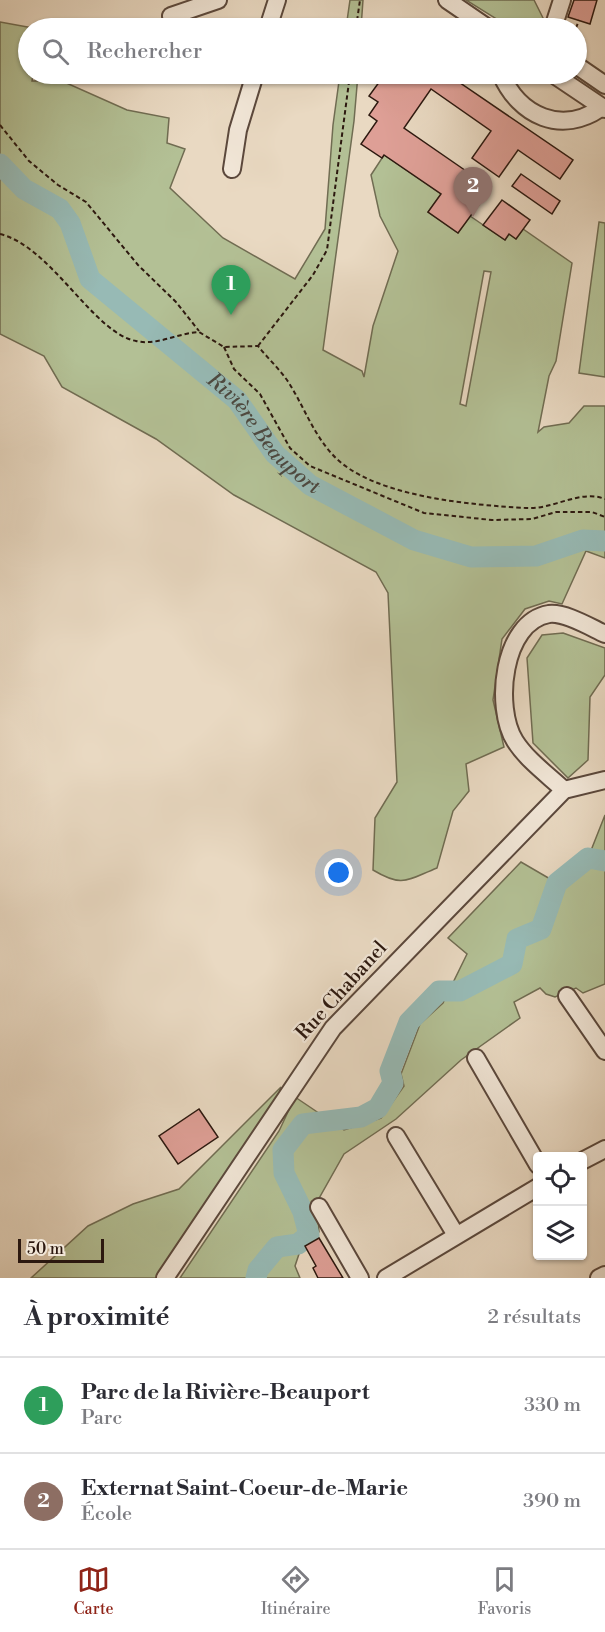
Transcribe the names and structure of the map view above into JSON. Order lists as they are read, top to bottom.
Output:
{
  "streets": {
    "street": ["Rue Chabanel"]
  },
  "water": ["Rivière Beauport"],
  "scale_bar": "50 m",
  "page": {
    "search": "Rechercher",
    "pins": ["2", "1"],
    "scale": "50 m",
    "heading": ["À proximité", "2 résultats"],
    "list": [
      {
        "mark": "1",
        "name": "Parc de la Rivière-Beauport",
        "note": "Parc",
        "value": "330 m"
      },
      {
        "mark": "2",
        "name": "Externat Saint-Coeur-de-Marie",
        "note": "École",
        "value": "390 m"
      }
    ],
    "nav": ["Carte", "Itinéraire", "Favoris"]
  }
}
